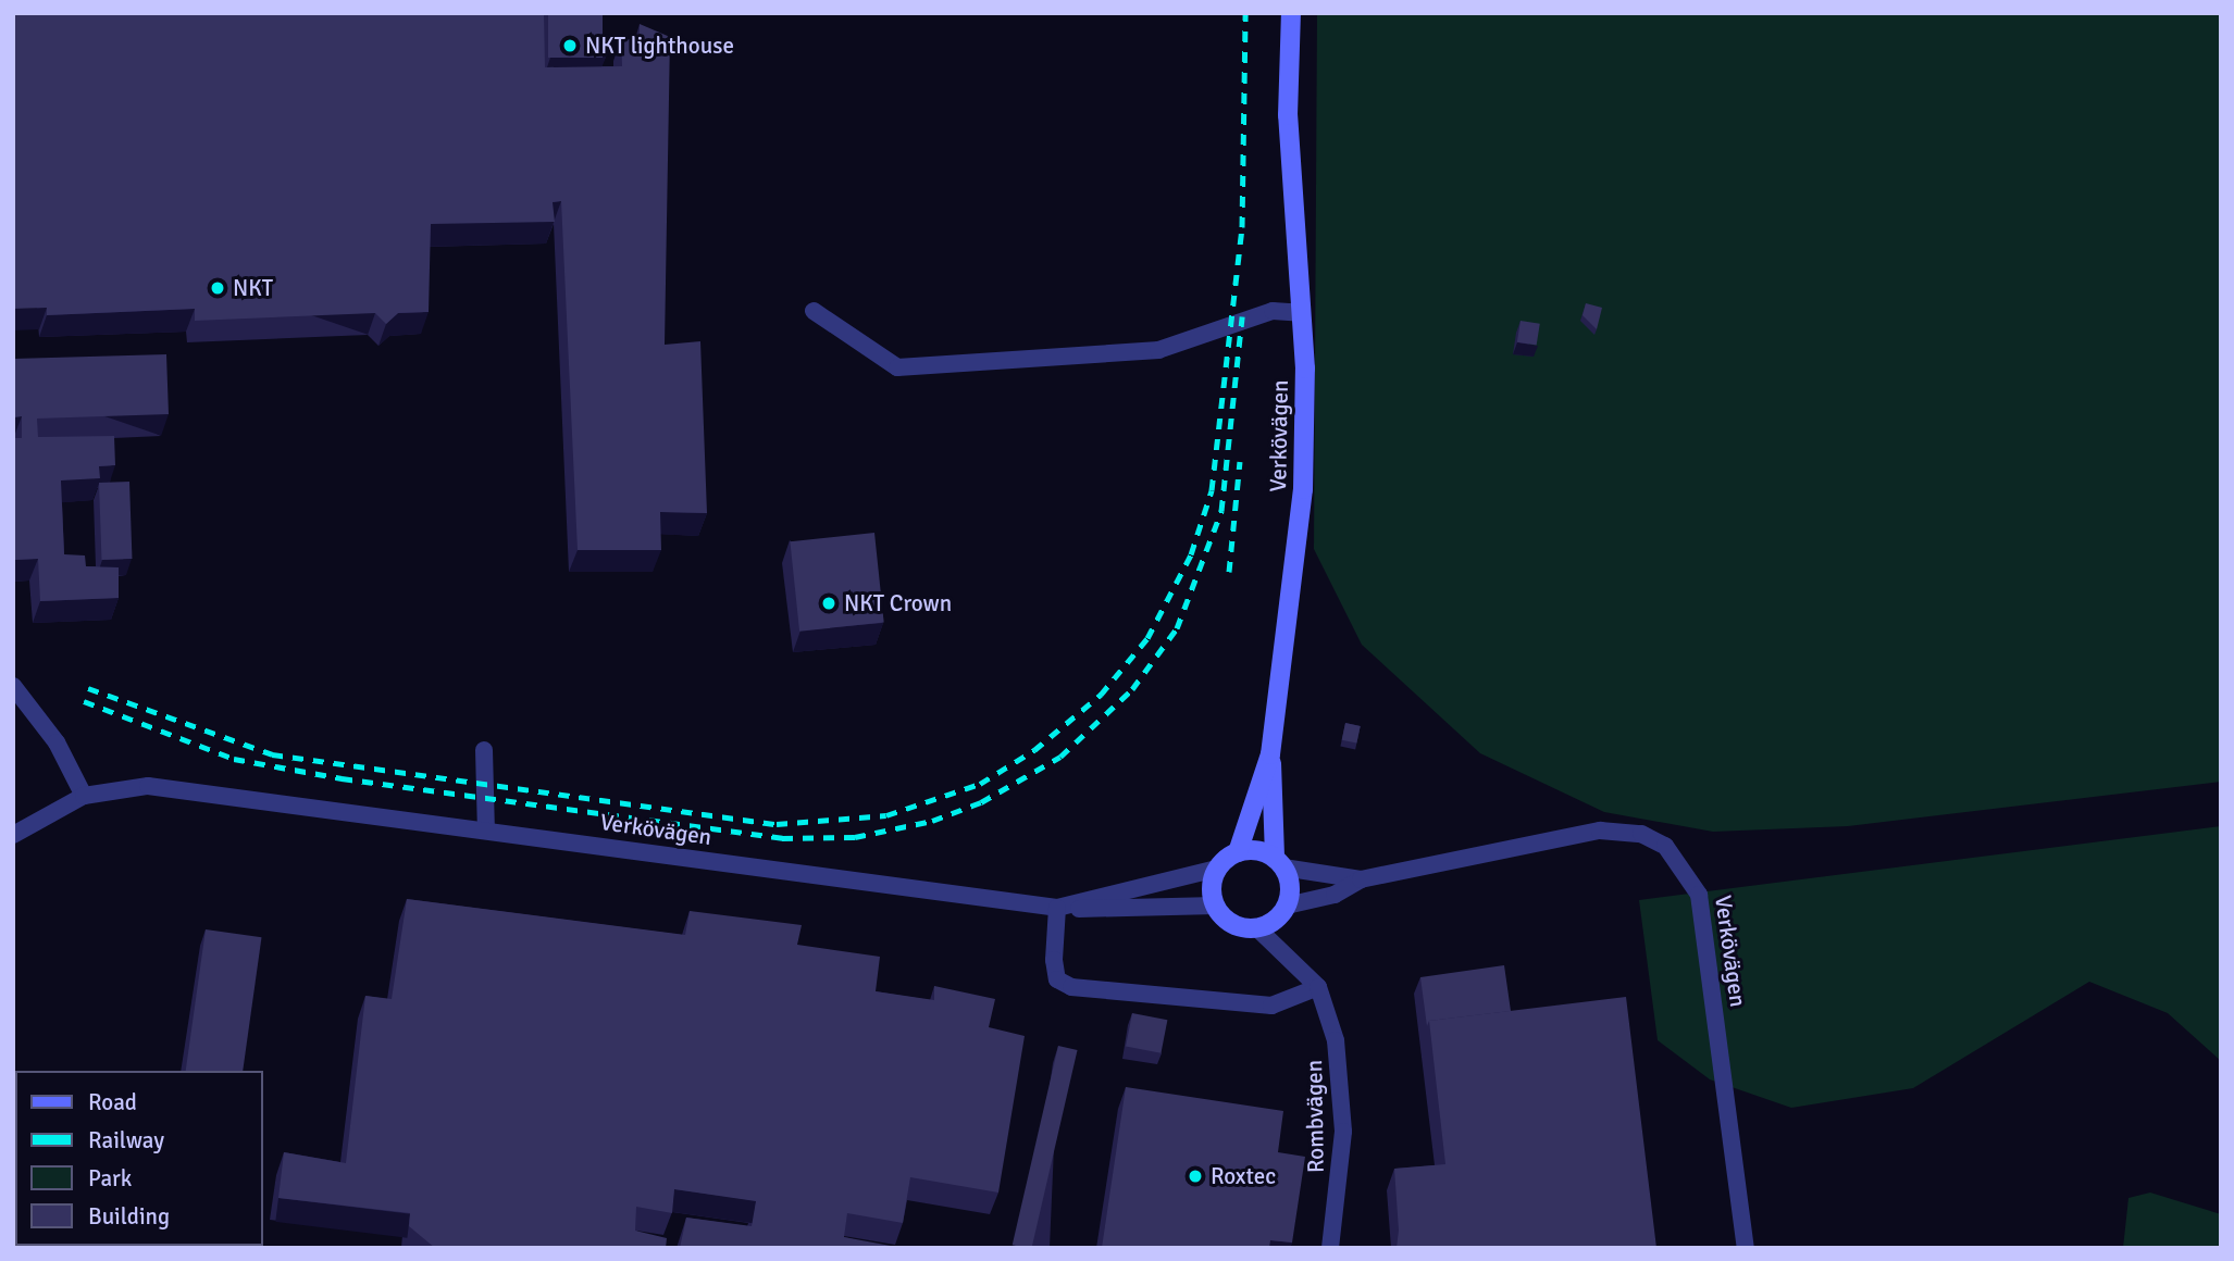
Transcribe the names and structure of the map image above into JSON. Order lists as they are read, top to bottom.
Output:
{
  "streets": {
    "main road": ["Verkövägen"],
    "street": ["Rombvägen"]
  },
  "places": [
    "NKT lighthouse",
    "NKT",
    "NKT Crown",
    "Roxtec"
  ],
  "legend": [
    "Road",
    "Railway",
    "Park",
    "Building"
  ]
}
